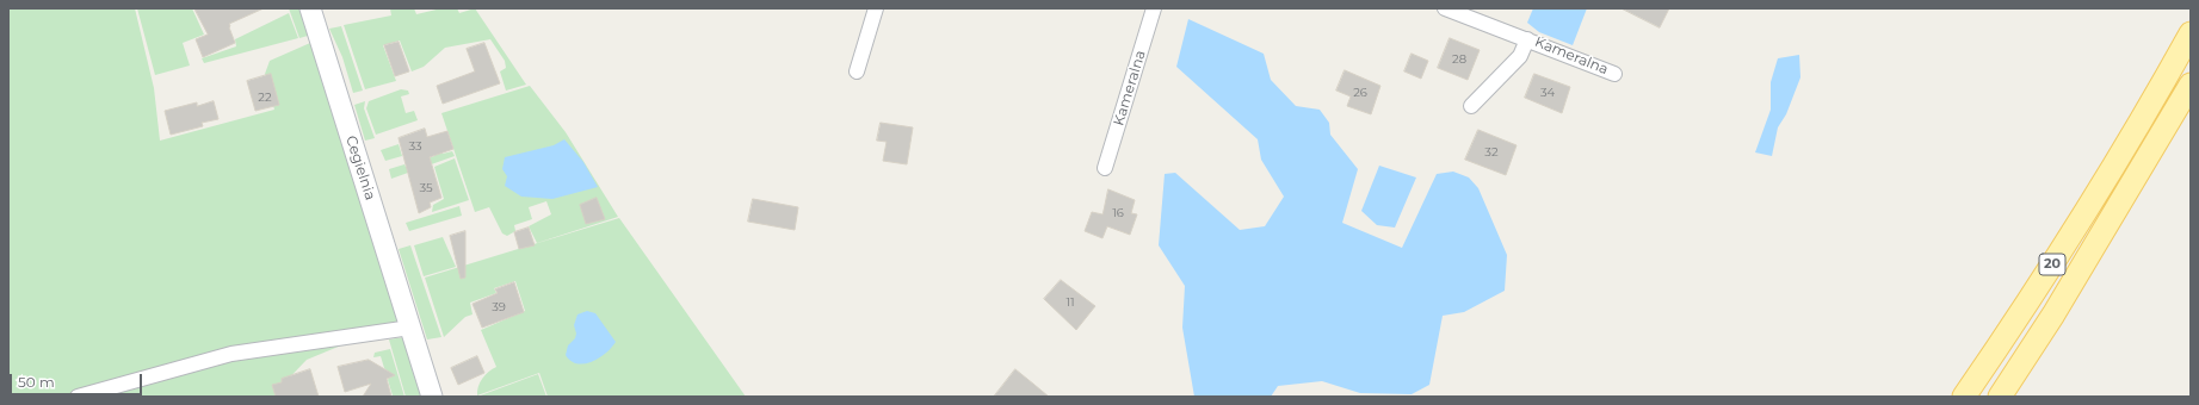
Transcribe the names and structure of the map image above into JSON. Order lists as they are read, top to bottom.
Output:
{
  "streets": {
    "main road": ["20"],
    "street": ["Kameralna", "Cegielnia"]
  },
  "house_numbers": [
    "28",
    "26",
    "34",
    "22",
    "33",
    "32",
    "35",
    "16",
    "11",
    "39"
  ],
  "scale_bar": "50 m"
}
